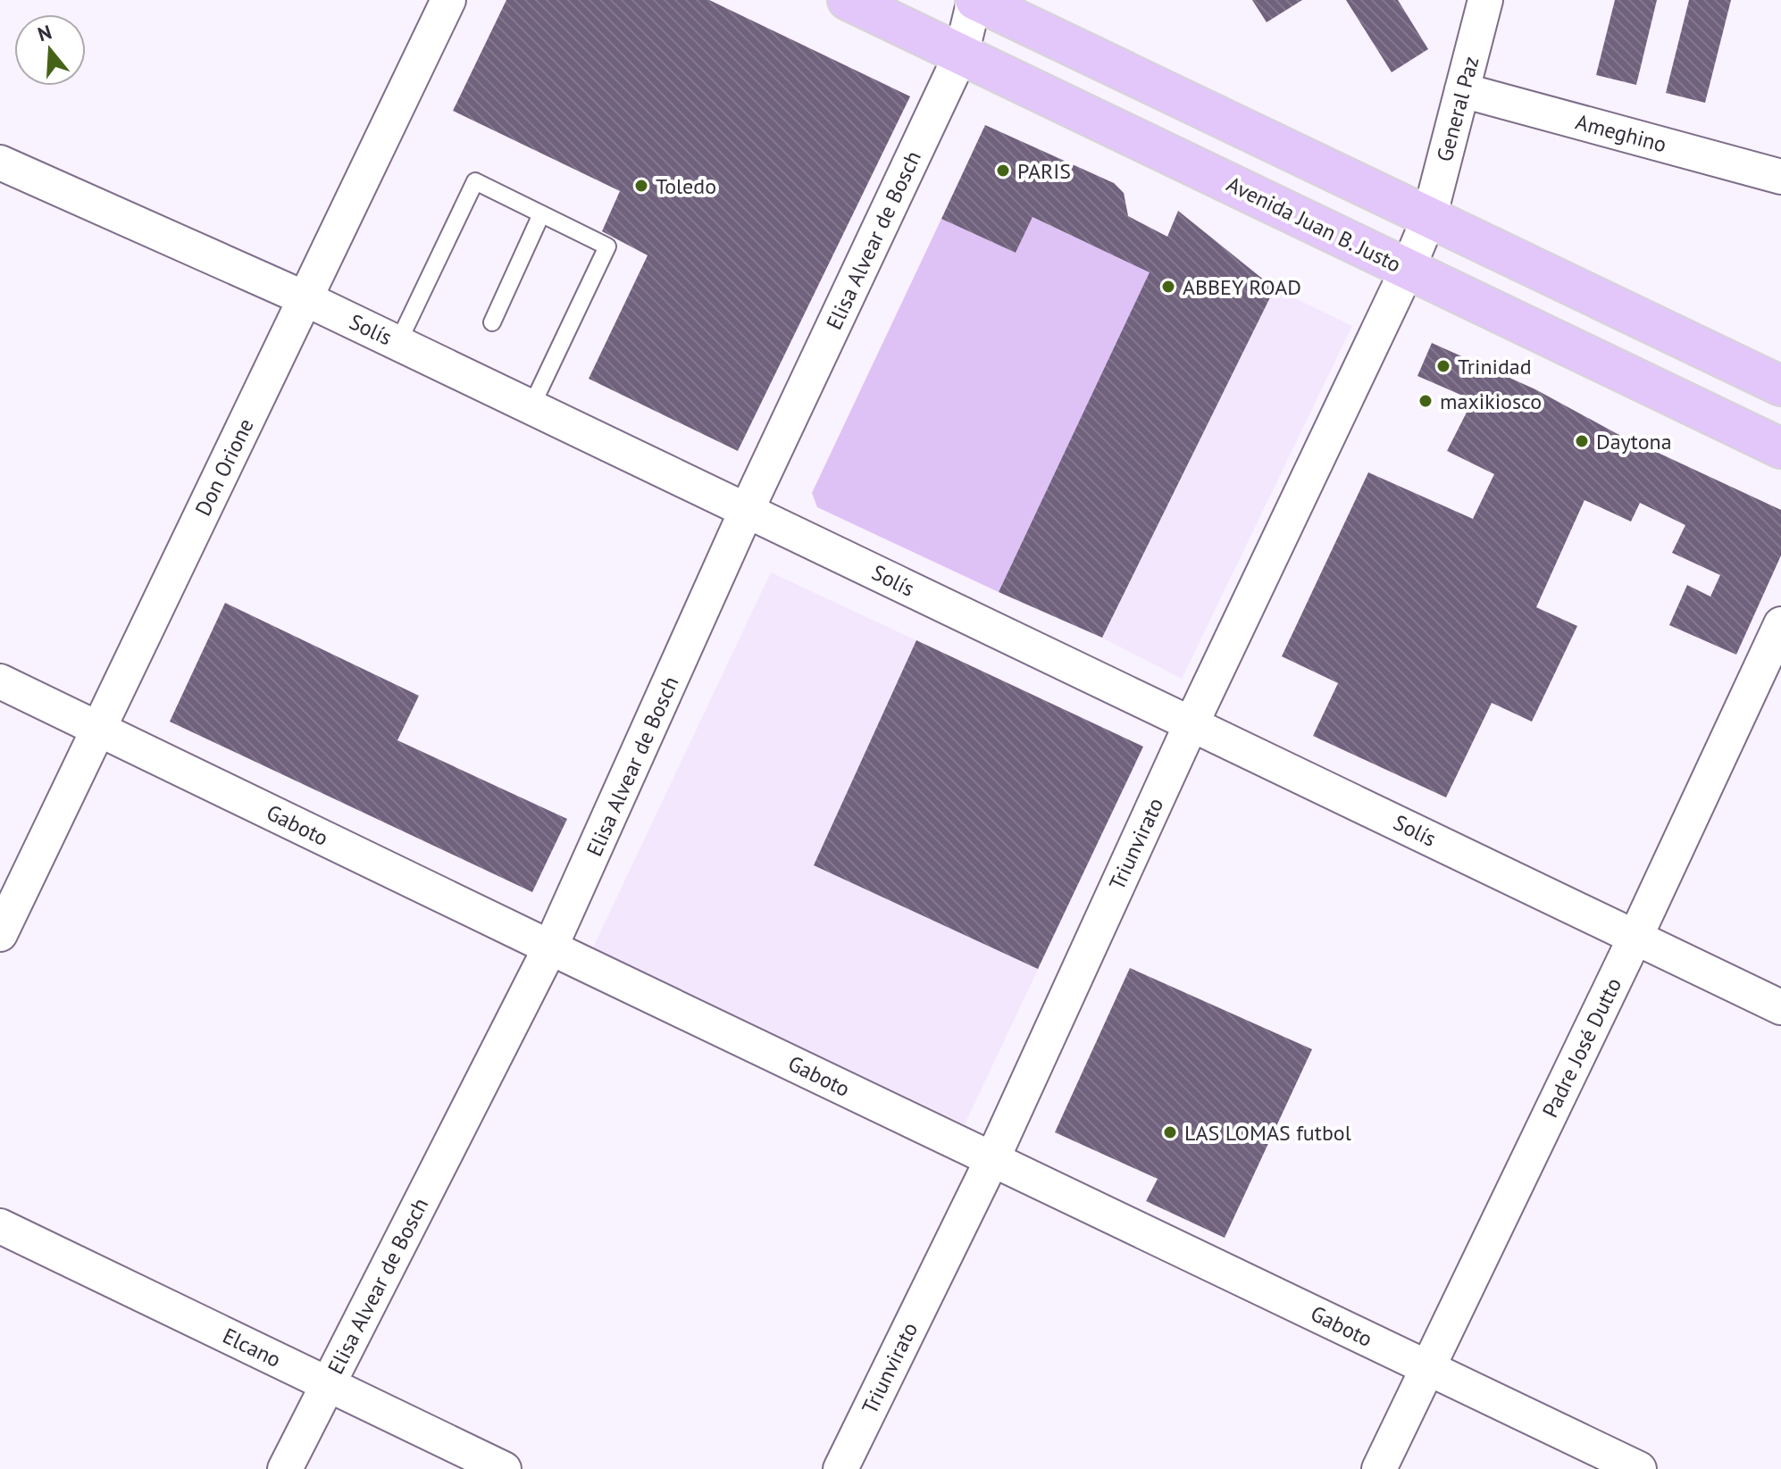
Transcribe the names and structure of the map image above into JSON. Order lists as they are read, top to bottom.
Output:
{
  "streets": {
    "main road": ["Avenida Juan B. Justo"],
    "street": [
      "General Paz",
      "Ameghino",
      "Elisa Alvear de Bosch",
      "Solís",
      "Don Orione",
      "Gaboto",
      "Triunvirato",
      "Padre José Dutto",
      "Elcano"
    ]
  },
  "crossings": [
    ["General Paz", "Ameghino"],
    ["General Paz", "Triunvirato"],
    ["Avenida Juan B. Justo", "Elisa Alvear de Bosch"],
    ["Avenida Juan B. Justo", "Triunvirato"],
    ["Elisa Alvear de Bosch", "Solís"],
    ["Elisa Alvear de Bosch", "Gaboto"],
    ["Elisa Alvear de Bosch", "Elcano"],
    ["Solís", "Don Orione"],
    ["Solís", "Triunvirato"],
    ["Solís", "Padre José Dutto"],
    ["Don Orione", "Gaboto"],
    ["Gaboto", "Triunvirato"],
    ["Gaboto", "Padre José Dutto"]
  ],
  "places": [
    "PARIS",
    "Toledo",
    "ABBEY ROAD",
    "Trinidad",
    "maxikiosco",
    "Daytona",
    "LAS LOMAS futbol"
  ],
  "north": "top"
}
